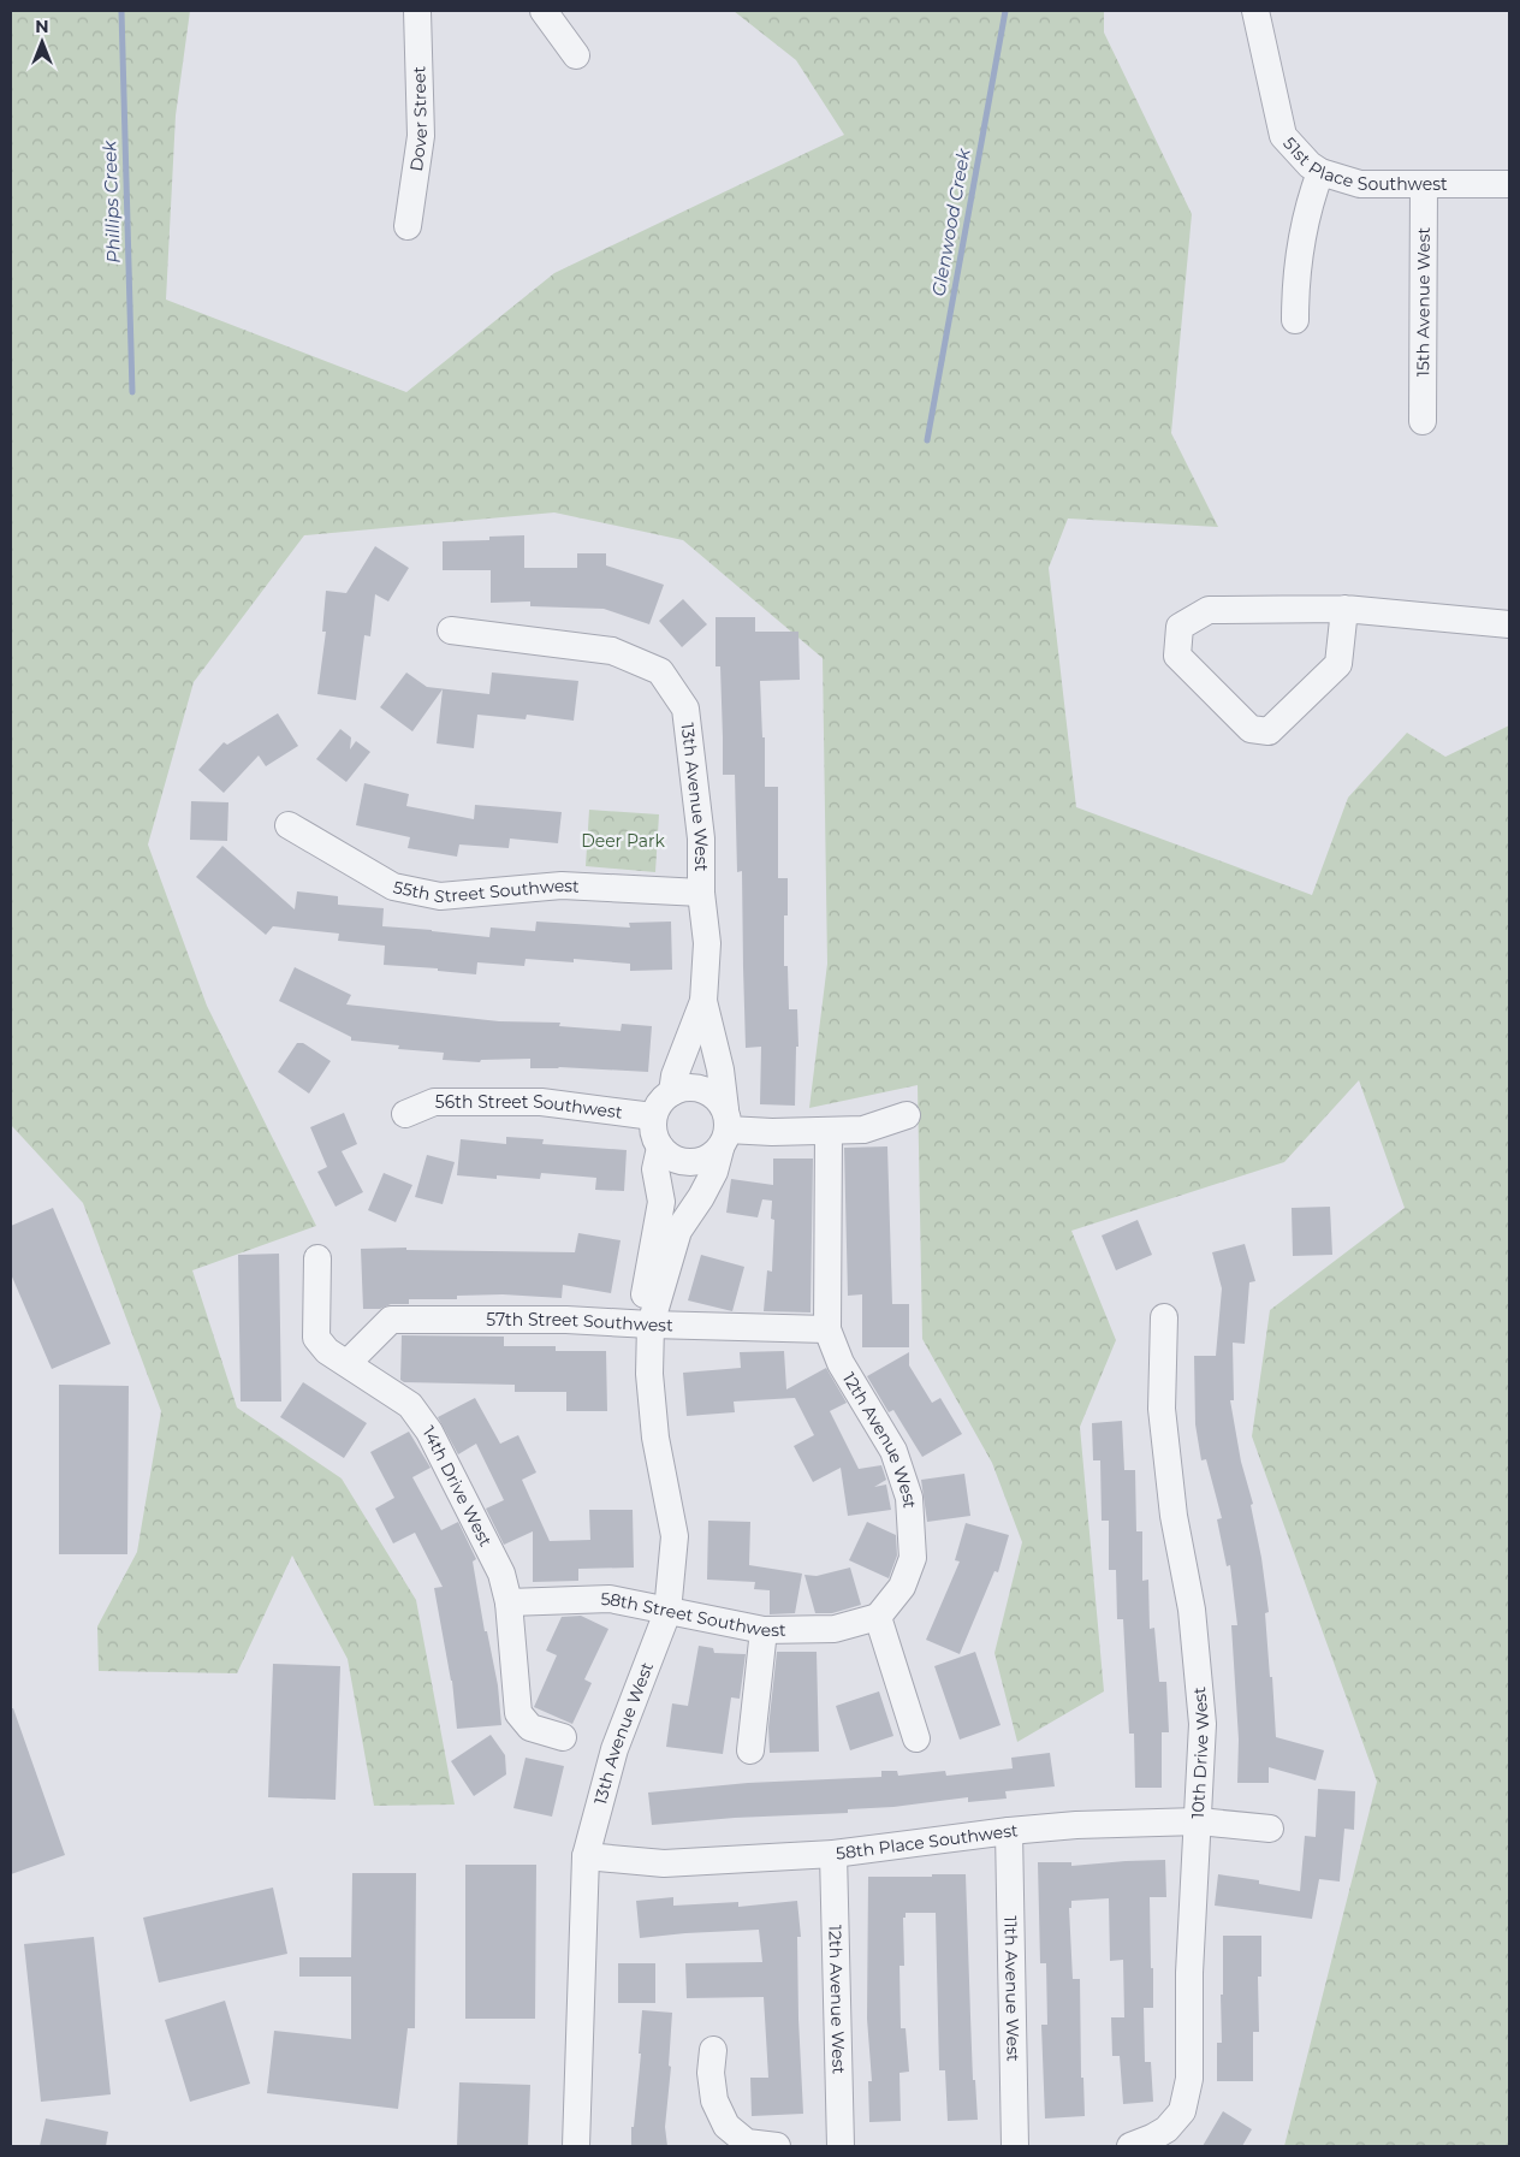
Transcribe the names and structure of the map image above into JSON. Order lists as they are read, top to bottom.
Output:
{
  "streets": {
    "street": [
      "Dover Street",
      "51st Place Southwest",
      "15th Avenue West",
      "13th Avenue West",
      "55th Street Southwest",
      "56th Street Southwest",
      "57th Street Southwest",
      "12th Avenue West",
      "14th Drive West",
      "58th Street Southwest",
      "10th Drive West",
      "58th Place Southwest",
      "11th Avenue West"
    ]
  },
  "crossings": [
    ["51st Place Southwest", "15th Avenue West"],
    ["13th Avenue West", "55th Street Southwest"],
    ["13th Avenue West", "56th Street Southwest"],
    ["13th Avenue West", "57th Street Southwest"],
    ["13th Avenue West", "58th Street Southwest"],
    ["13th Avenue West", "58th Place Southwest"],
    ["57th Street Southwest", "12th Avenue West"],
    ["57th Street Southwest", "14th Drive West"],
    ["12th Avenue West", "58th Street Southwest"],
    ["12th Avenue West", "58th Place Southwest"],
    ["14th Drive West", "58th Street Southwest"],
    ["10th Drive West", "58th Place Southwest"],
    ["58th Place Southwest", "11th Avenue West"]
  ],
  "water": ["Phillips Creek", "Glenwood Creek"],
  "parks": ["Deer Park"],
  "north": "top"
}
